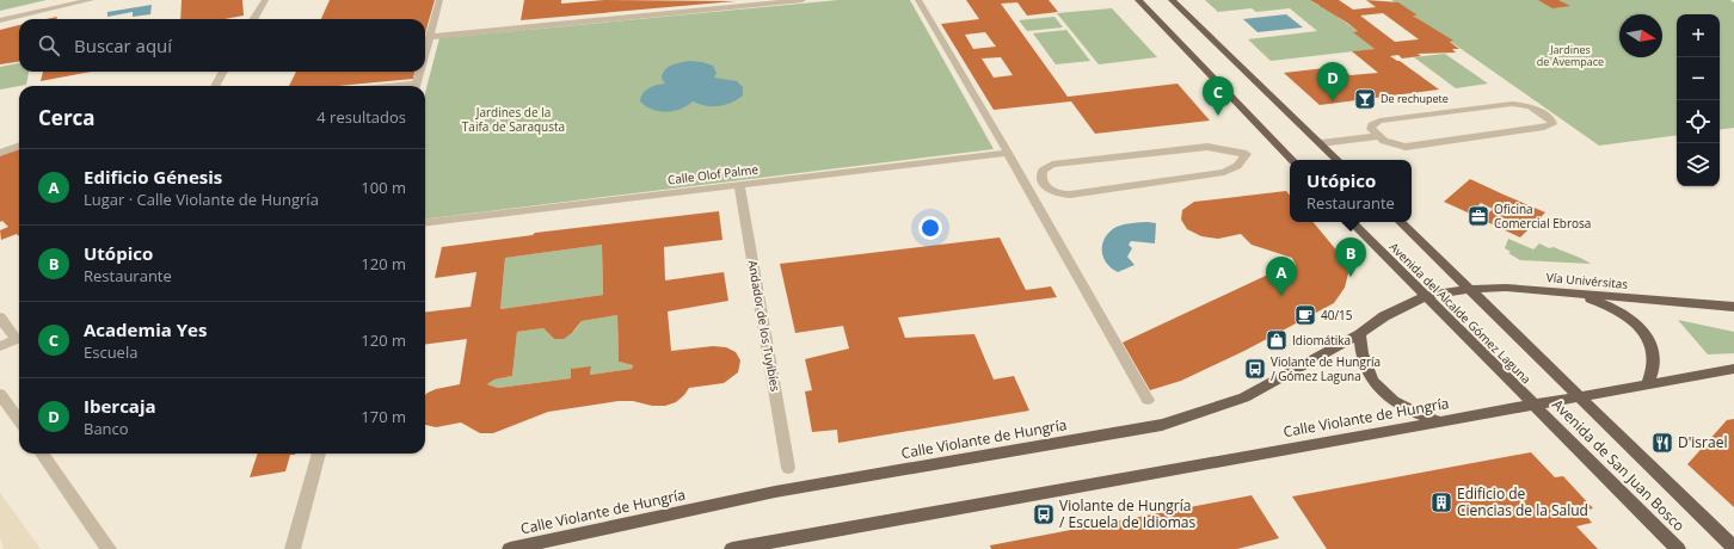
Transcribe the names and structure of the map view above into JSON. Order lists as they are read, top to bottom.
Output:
{
  "streets": {
    "main road": [
      "Vía Univérsitas",
      "Avenida del Alcalde Gómez Laguna",
      "Calle Violante de Hungría",
      "Avenida de San Juan Bosco"
    ],
    "street": ["Calle Olof Palme", "Andador de los Tuyibíes"]
  },
  "crossings": [
    ["Calle Olof Palme", "Andador de los Tuyibíes"],
    ["Vía Univérsitas", "Avenida del Alcalde Gómez Laguna"],
    ["Vía Univérsitas", "Calle Violante de Hungría"],
    ["Avenida del Alcalde Gómez Laguna", "Calle Violante de Hungría"],
    ["Avenida del Alcalde Gómez Laguna", "Avenida de San Juan Bosco"],
    ["Calle Violante de Hungría", "Avenida de San Juan Bosco"]
  ],
  "parks": ["Jardines de Avempace", "Jardines de la Taifa de Saraqusta"],
  "places": {
    "bar": ["De rechupete"],
    "office": ["Oficina Comercial Ebrosa"],
    "cafe": ["40/15"],
    "shop": ["Idiomátika"],
    "bus stop": ["Violante de Hungría / Gómez Laguna", "Violante de Hungría / Escuela de Idiomas"],
    "restaurant": ["D'israel"],
    "building": ["Edificio de Ciencias de la Salud"]
  },
  "north": "right",
  "page": {
    "map_buttons": ["+", "−"],
    "search": "Buscar aquí",
    "pins": [
      "D",
      "C",
      "B",
      "A"
    ],
    "heading": ["Cerca", "4 resultados"],
    "list": [
      {
        "mark": "A",
        "name": "Edificio Génesis",
        "note": "Lugar · Calle Violante de Hungría",
        "value": "100 m"
      },
      {
        "mark": "B",
        "name": "Utópico",
        "note": "Restaurante",
        "value": "120 m"
      },
      {
        "mark": "C",
        "name": "Academia Yes",
        "note": "Escuela",
        "value": "120 m"
      },
      {
        "mark": "D",
        "name": "Ibercaja",
        "note": "Banco",
        "value": "170 m"
      }
    ],
    "popup": ["Utópico", "Restaurante"]
  }
}
